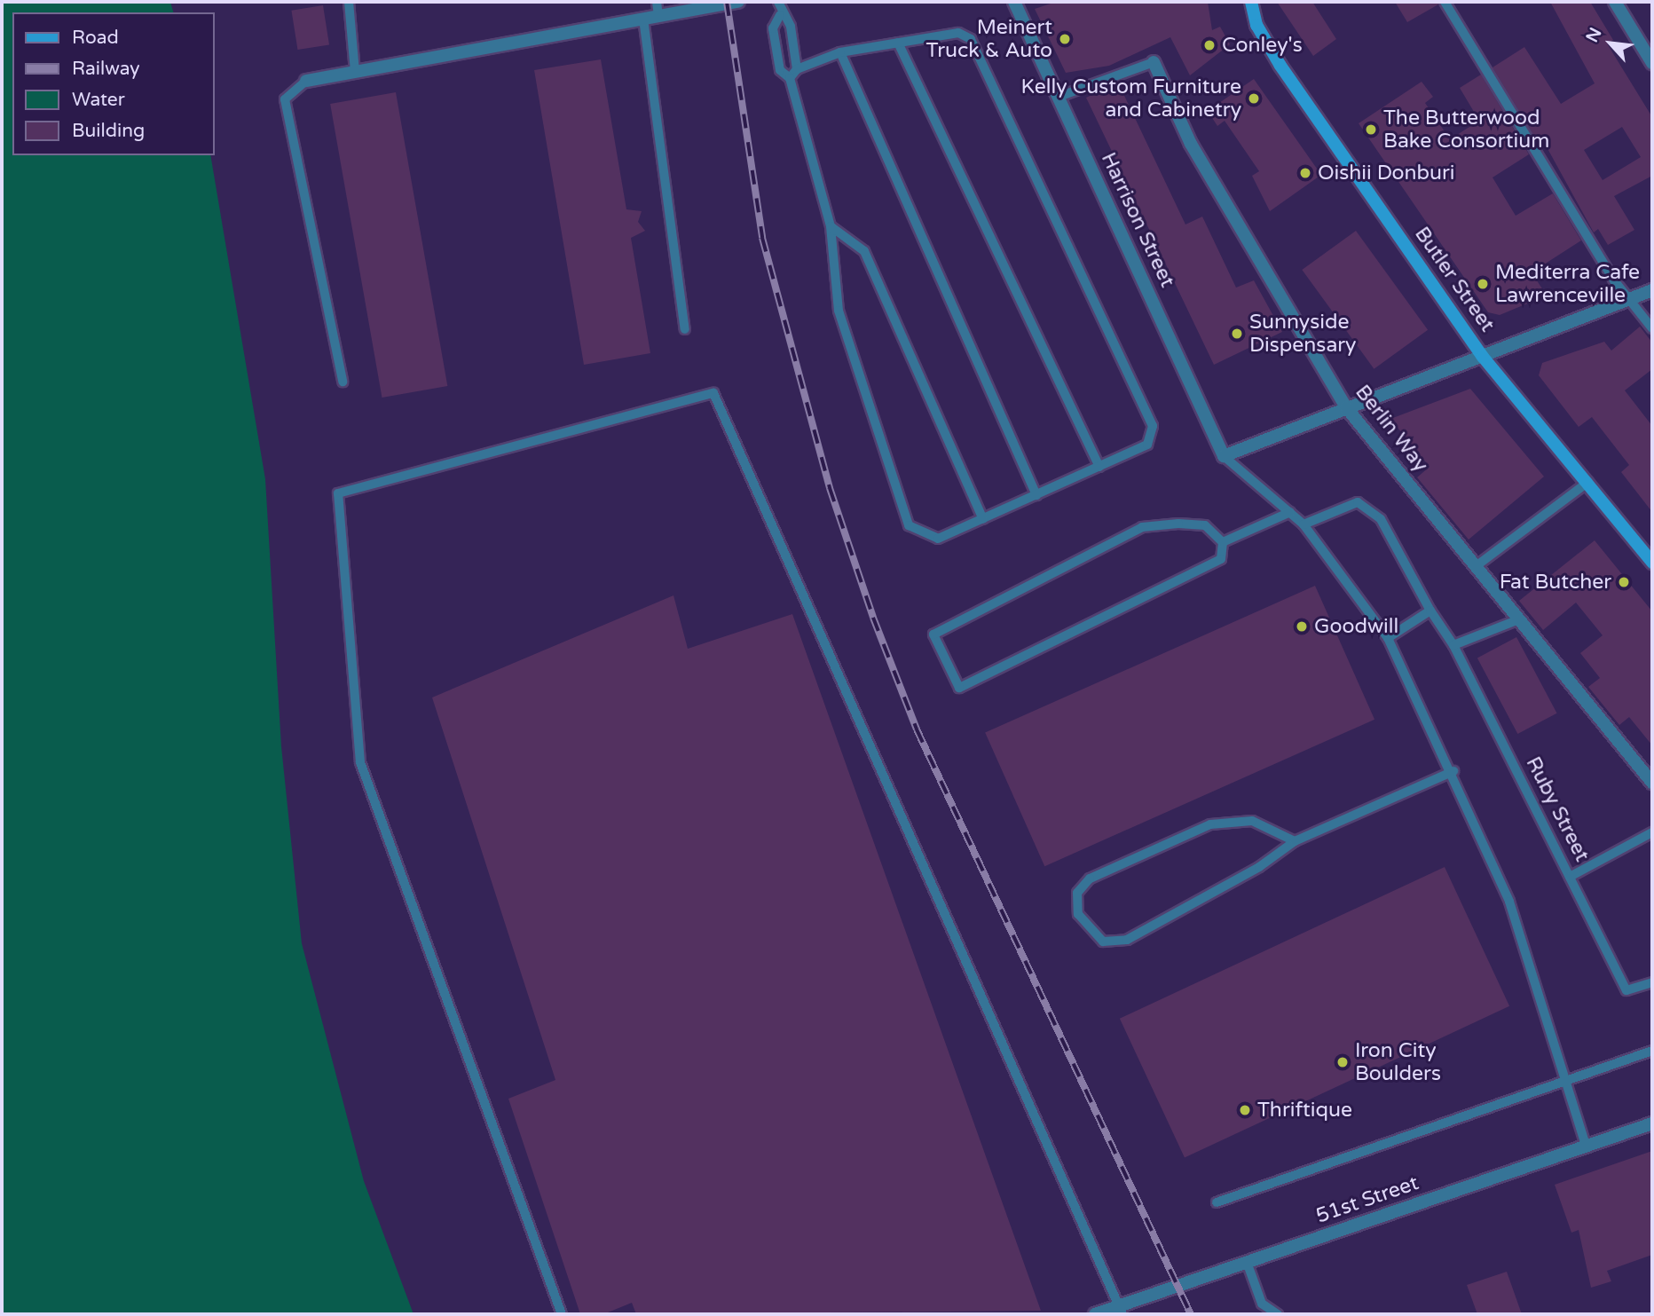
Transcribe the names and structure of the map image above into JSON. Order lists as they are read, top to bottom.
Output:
{
  "streets": {
    "main road": ["Butler Street"],
    "street": ["Harrison Street", "Berlin Way", "51st Street"],
    "lane": ["Ruby Street"]
  },
  "places": [
    "Meinert Truck & Auto",
    "Conley's",
    "Kelly Custom Furniture and Cabinetry",
    "The Butterwood Bake Consortium",
    "Oishii Donburi",
    "Mediterra Cafe Lawrenceville",
    "Sunnyside Dispensary",
    "Fat Butcher",
    "Goodwill",
    "Iron City Boulders",
    "Thriftique"
  ],
  "legend": [
    "Road",
    "Railway",
    "Water",
    "Building"
  ],
  "north": "top left"
}
